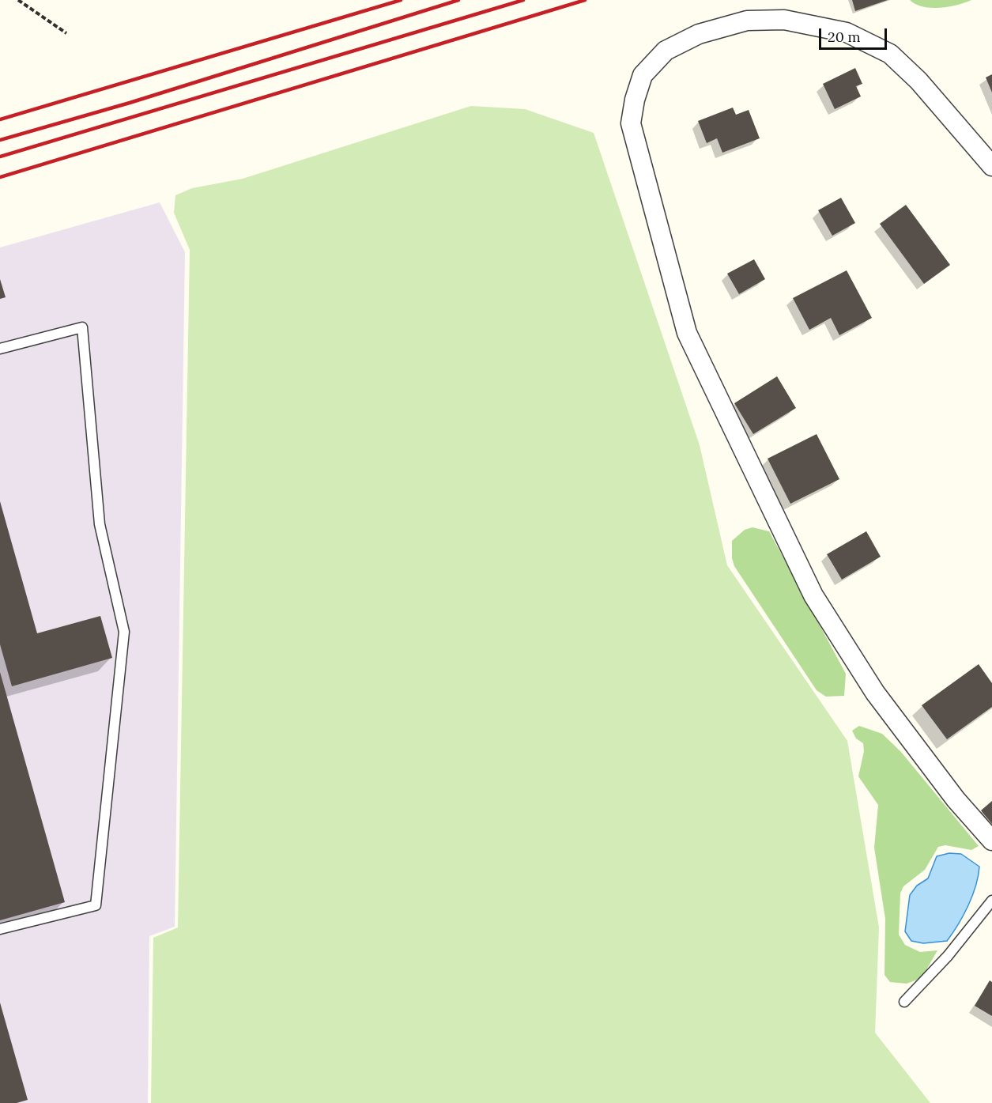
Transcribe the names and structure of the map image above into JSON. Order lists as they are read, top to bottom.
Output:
{
  "scale_bar": "20 m"
}
